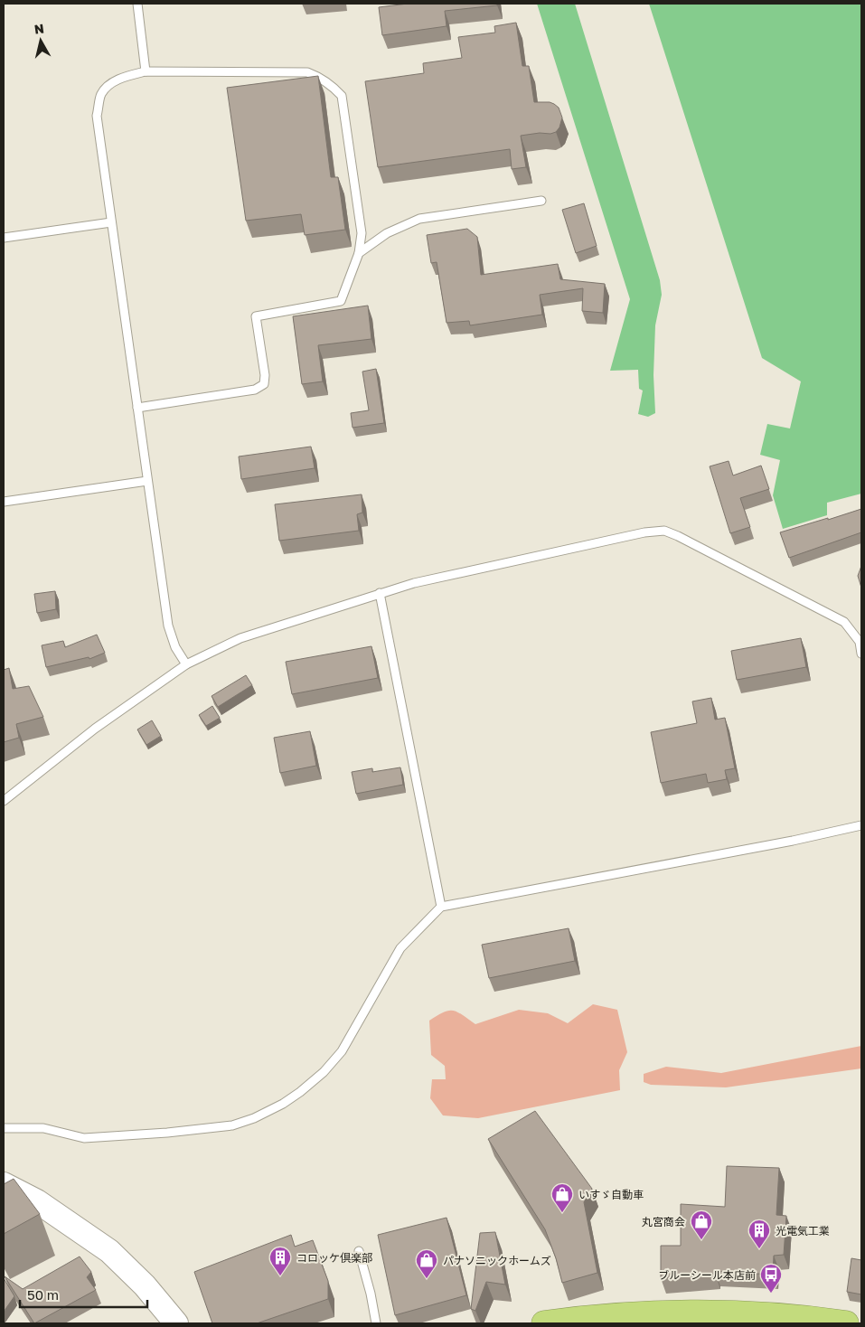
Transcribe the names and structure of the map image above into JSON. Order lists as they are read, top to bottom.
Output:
{
  "places": {
    "shop": ["いすゞ自動車", "丸宮商会", "パナソニックホームズ"],
    "building": ["光電気工業", "コロッケ倶楽部"],
    "bus stop": ["ブルーシール本店前"]
  },
  "scale_bar": "50 m",
  "north": "top"
}
